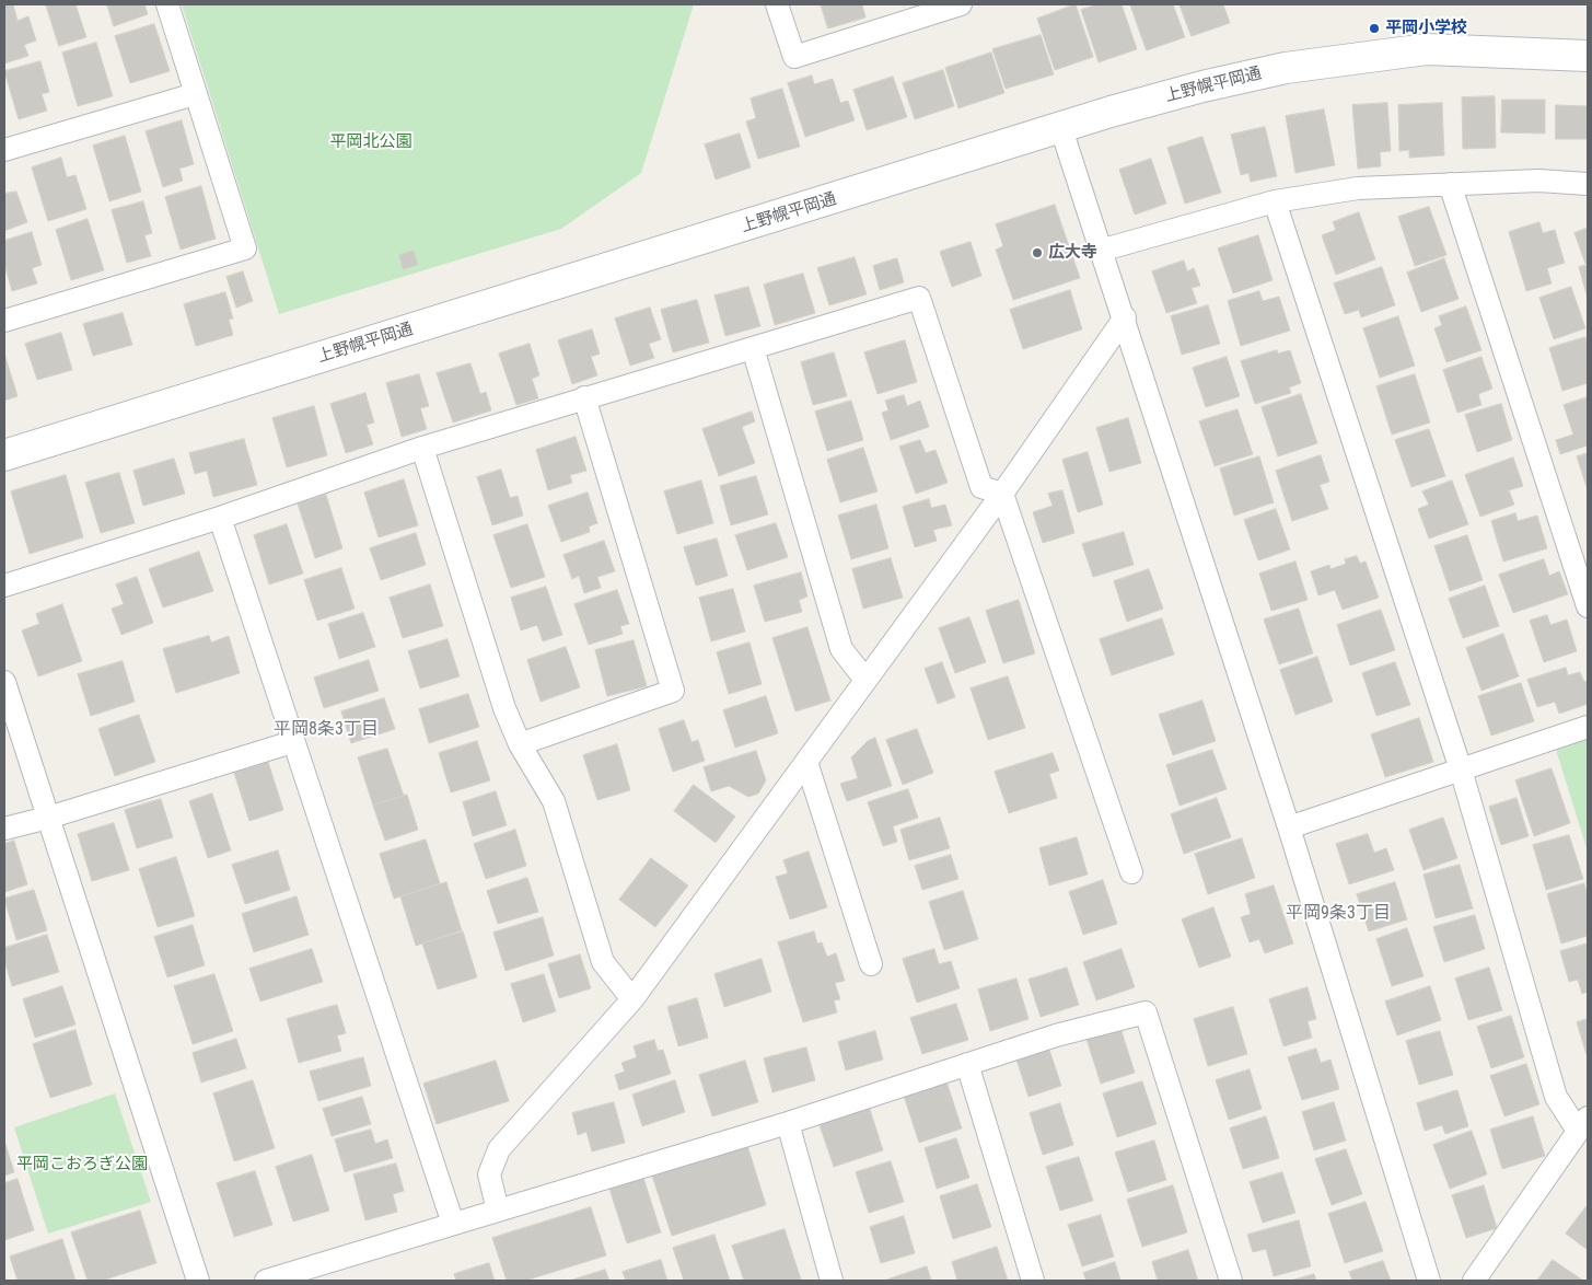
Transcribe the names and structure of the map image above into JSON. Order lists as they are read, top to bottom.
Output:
{
  "streets": {
    "street": ["上野幌平岡通"]
  },
  "districts": ["平岡8条3丁目", "平岡9条3丁目"],
  "parks": ["平岡北公園", "平岡こおろぎ公園"],
  "places": ["平岡小学校", "広大寺"]
}
